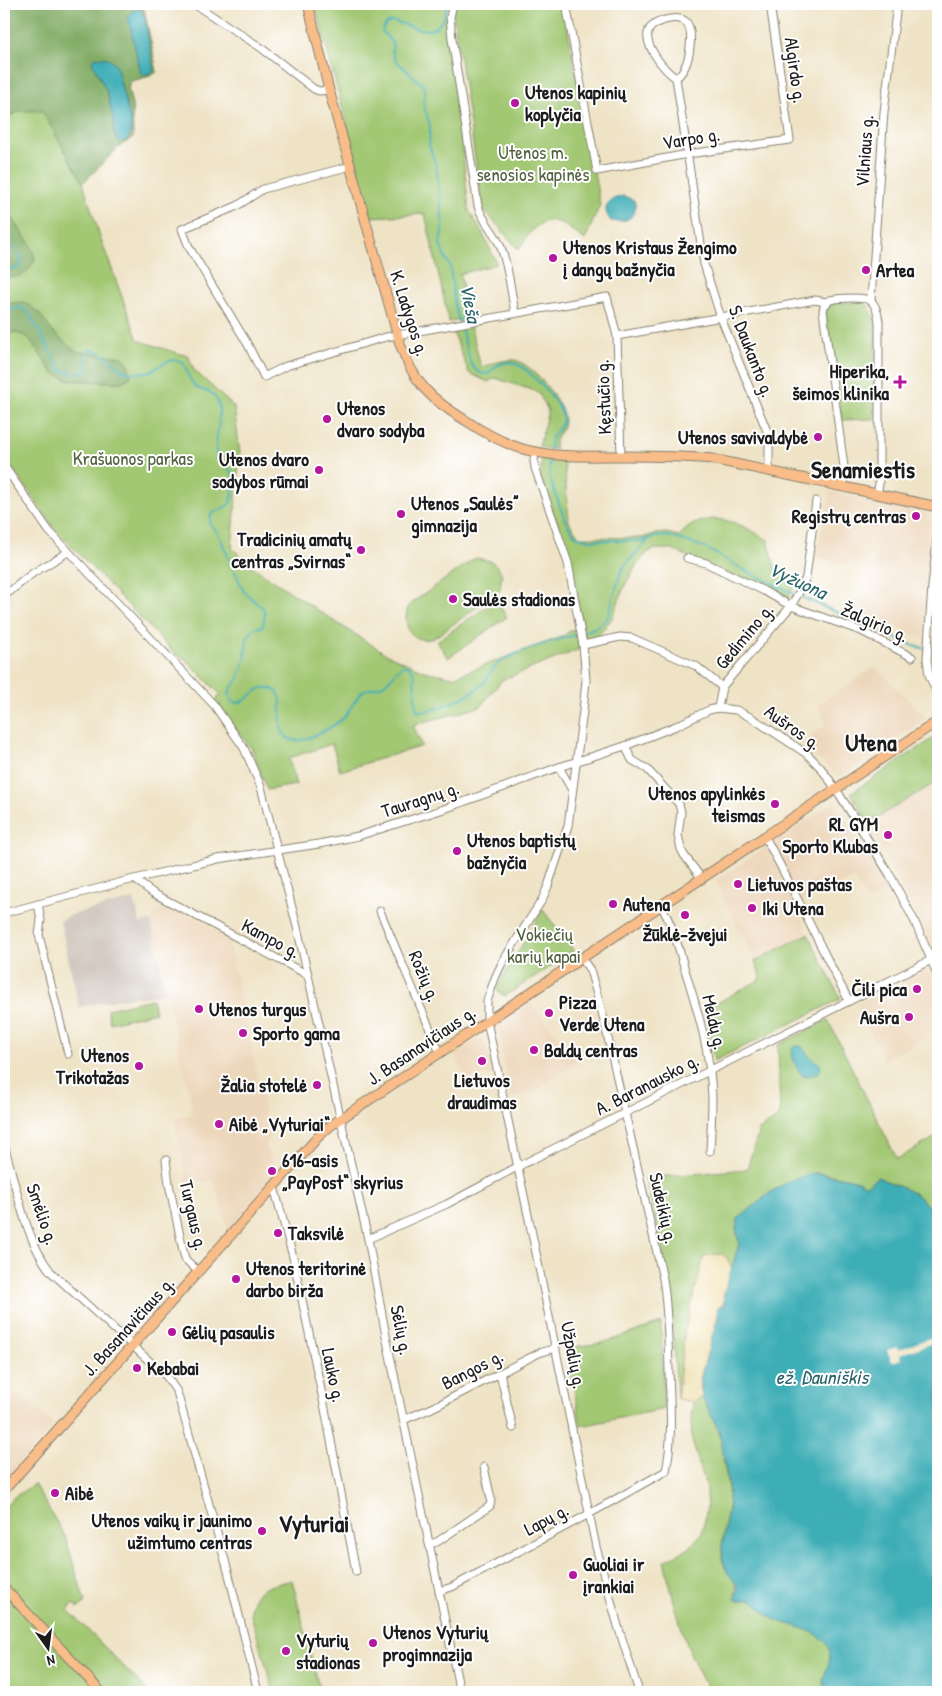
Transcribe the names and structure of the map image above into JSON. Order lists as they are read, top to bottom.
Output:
{
  "streets": {
    "main road": ["K. Ladygos g.", "J. Basanavičiaus g."],
    "street": [
      "Algirdo g.",
      "Varpo g.",
      "Vilniaus g.",
      "S. Daukanto g.",
      "Kęstučio g.",
      "Žalgirio g.",
      "Gedimino g.",
      "Aušros g.",
      "Tauragnų g.",
      "Kampo g.",
      "Rožių g.",
      "Meldų g.",
      "A. Baranausko g.",
      "Sudeikių g.",
      "Smėlio g.",
      "Turgaus g.",
      "Sėlių g.",
      "Užpalių g.",
      "Bangos g.",
      "Lauko g.",
      "Lapų g."
    ]
  },
  "crossings": [
    ["Algirdo g.", "Varpo g."],
    ["Varpo g.", "S. Daukanto g."],
    ["K. Ladygos g.", "S. Daukanto g."],
    ["K. Ladygos g.", "Kęstučio g."],
    ["K. Ladygos g.", "Užpalių g."],
    ["Žalgirio g.", "Gedimino g."],
    ["Gedimino g.", "Aušros g."],
    ["Gedimino g.", "Tauragnų g."],
    ["Aušros g.", "Tauragnų g."],
    ["Aušros g.", "J. Basanavičiaus g."],
    ["Aušros g.", "A. Baranausko g."],
    ["Tauragnų g.", "Kampo g."],
    ["Tauragnų g.", "Užpalių g."],
    ["Kampo g.", "Sėlių g."],
    ["Rožių g.", "J. Basanavičiaus g."],
    ["Meldų g.", "J. Basanavičiaus g."],
    ["Meldų g.", "A. Baranausko g."],
    ["J. Basanavičiaus g.", "Sudeikių g."],
    ["J. Basanavičiaus g.", "Smėlio g."],
    ["J. Basanavičiaus g.", "Turgaus g."],
    ["J. Basanavičiaus g.", "Sėlių g."],
    ["J. Basanavičiaus g.", "Užpalių g."],
    ["J. Basanavičiaus g.", "Lauko g."],
    ["A. Baranausko g.", "Sudeikių g."],
    ["A. Baranausko g.", "Sėlių g."],
    ["A. Baranausko g.", "Užpalių g."],
    ["Sudeikių g.", "Lapų g."],
    ["Sėlių g.", "Bangos g."],
    ["Sėlių g.", "Lapų g."],
    ["Užpalių g.", "Bangos g."],
    ["Užpalių g.", "Lapų g."]
  ],
  "districts": ["Senamiestis", "Utena", "Vyturiai"],
  "water": ["Vieša", "Vyžuona", "ež. Dauniškis"],
  "parks": ["Utenos m. senosios kapinės", "Krašuonos parkas", "Vokiečių karių kapai"],
  "places": {
    "other": [
      "Utenos kapinių koplyčia",
      "Utenos Kristaus Žengimo į dangų bažnyčia",
      "Artea",
      "Utenos dvaro sodyba",
      "Utenos savivaldybė",
      "Utenos dvaro sodybos rūmai",
      "Utenos „Saulės” gimnazija",
      "Registrų centras",
      "Tradicinių amatų centras „Svirnas“",
      "Saulės stadionas",
      "Utenos apylinkės teismas",
      "RL GYM Sporto Klubas",
      "Utenos baptistų bažnyčia",
      "Lietuvos paštas",
      "Autena",
      "Iki Utena",
      "Žūklė-žvejui",
      "Čili pica",
      "Utenos turgus",
      "Pizza Verde Utena",
      "Aušra",
      "Sporto gama",
      "Baldų centras",
      "Lietuvos draudimas",
      "Utenos Trikotažas",
      "Žalia stotelė",
      "Aibė „Vyturiai“",
      "616-asis „PayPost“ skyrius",
      "Taksvilė",
      "Utenos teritorinė darbo birža",
      "Gėlių pasaulis",
      "Kebabai",
      "Aibė",
      "Utenos vaikų ir jaunimo užimtumo centras",
      "Guoliai ir įrankiai",
      "Utenos Vyturių progimnazija",
      "Vyturių stadionas"
    ],
    "health": ["Hiperika, šeimos klinika"]
  },
  "north": "bottom"
}
